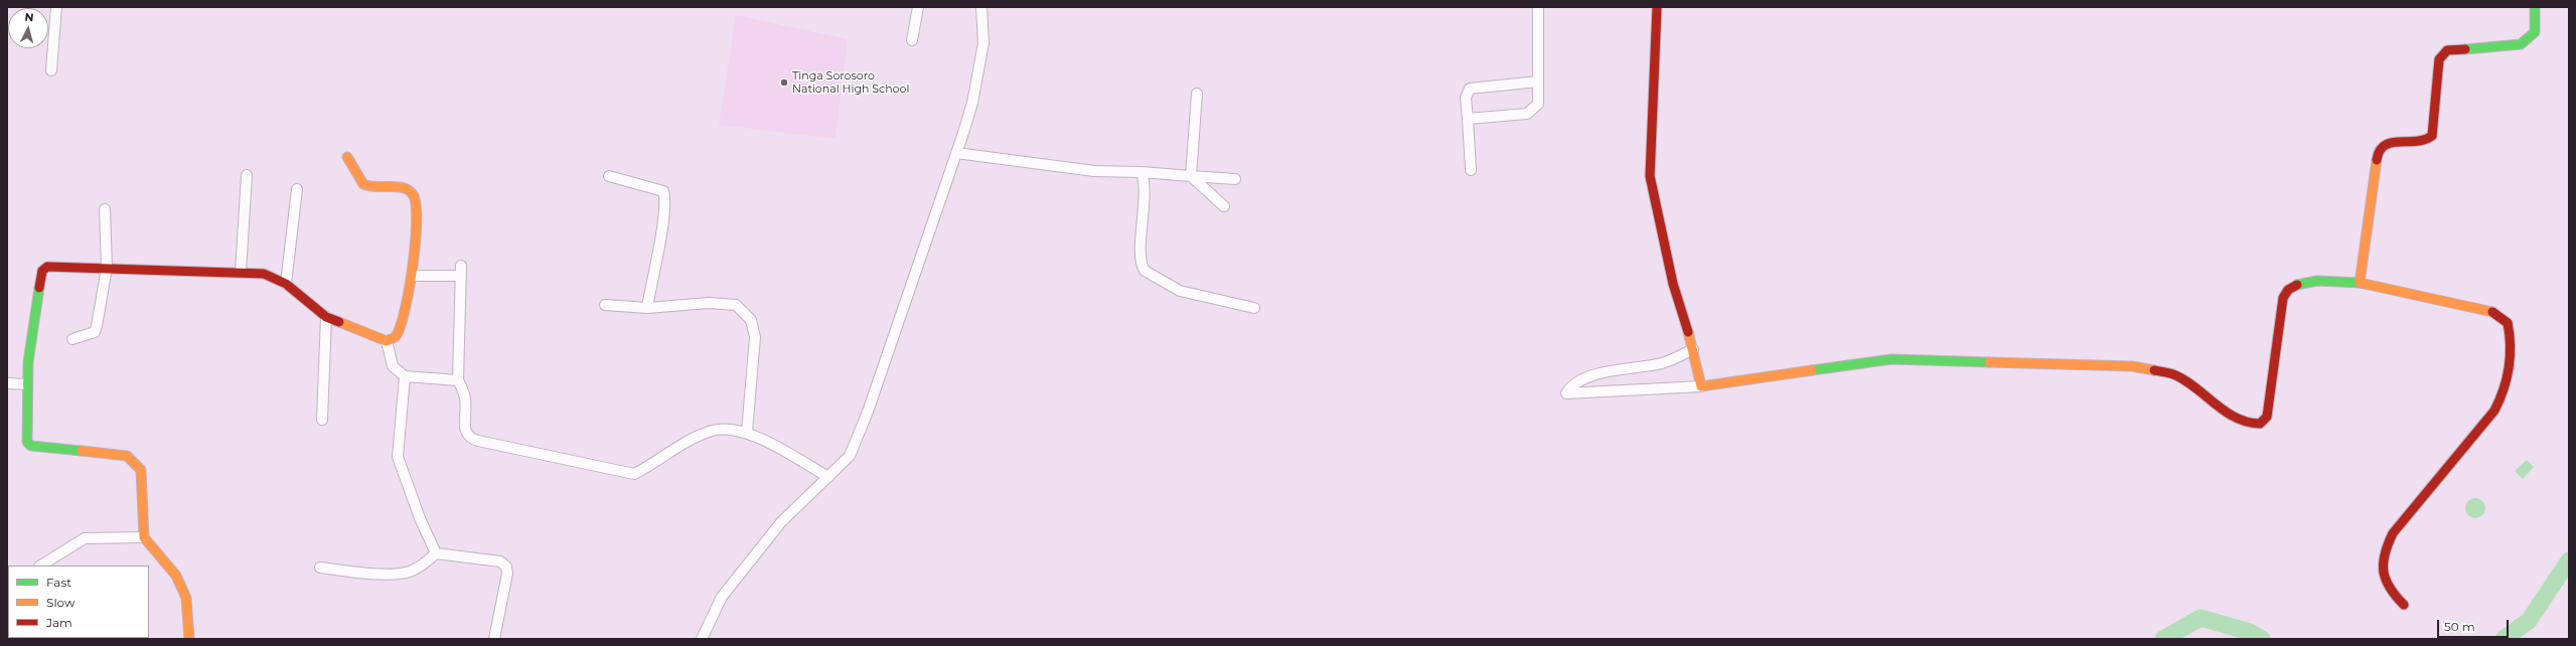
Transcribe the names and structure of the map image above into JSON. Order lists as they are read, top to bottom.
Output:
{
  "places": ["Tinga Sorosoro National High School"],
  "legend": ["Fast", "Slow", "Jam"],
  "scale_bar": "50 m",
  "north": "top"
}
